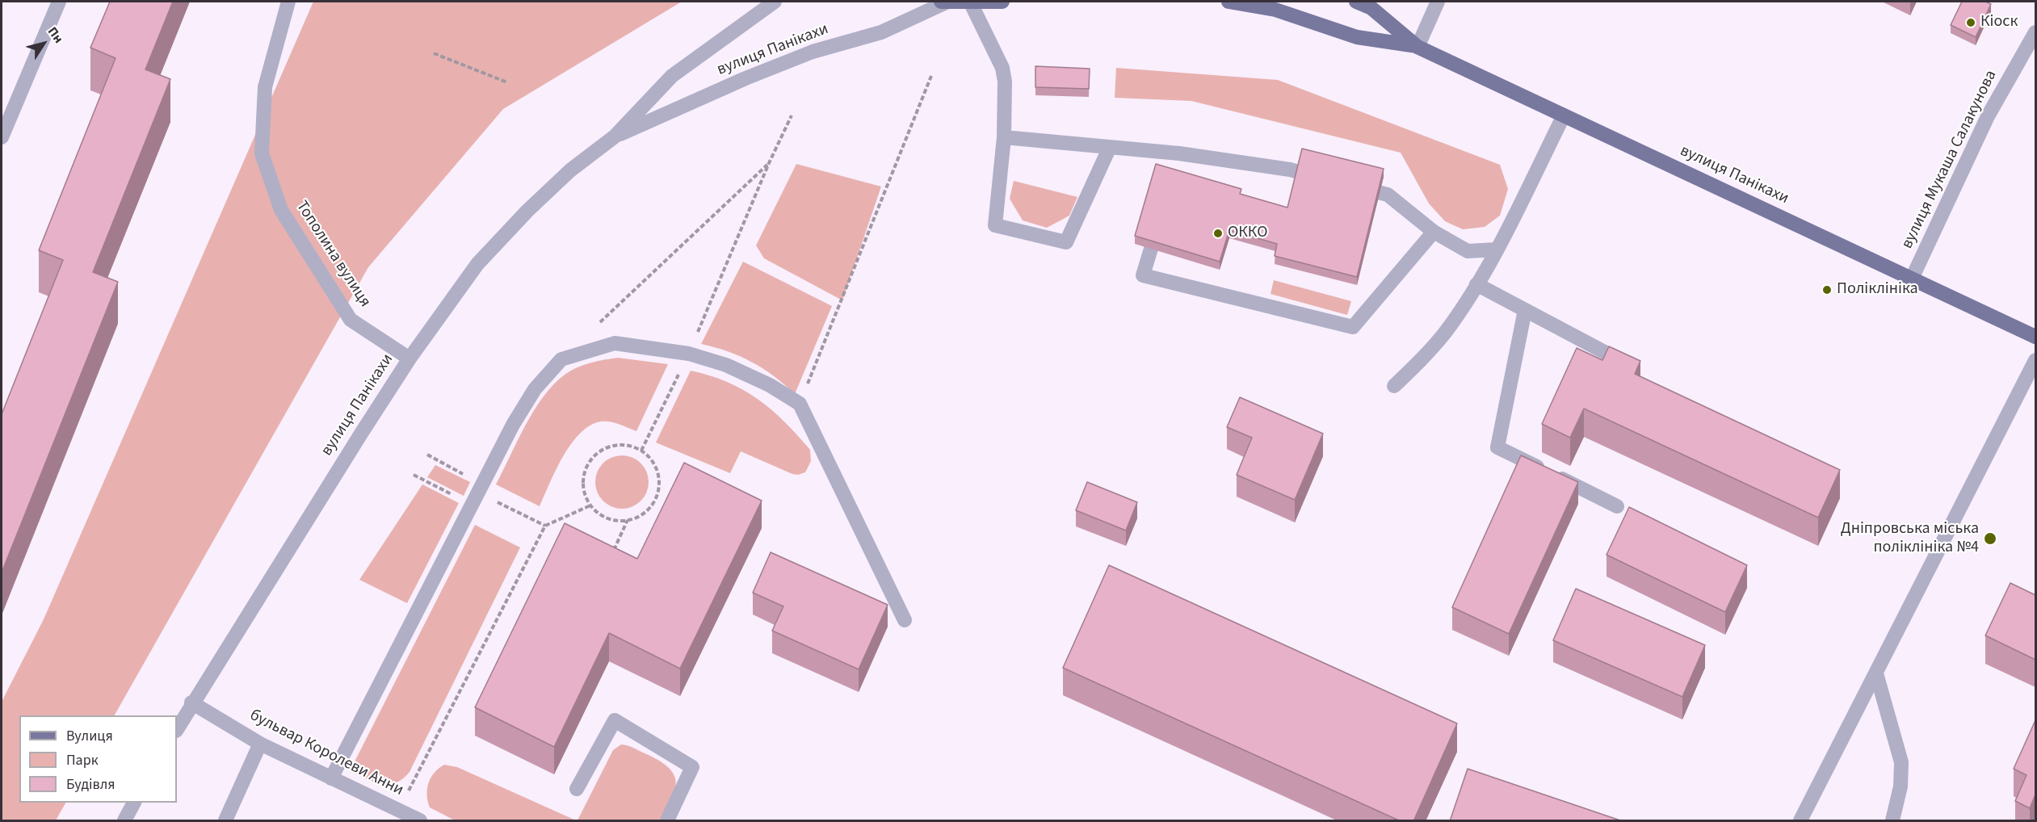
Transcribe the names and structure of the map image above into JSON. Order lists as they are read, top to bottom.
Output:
{
  "streets": {
    "main road": ["вулиця Панікахи"],
    "street": ["вулиця Мукаша Салакунова", "Тополина вулиця", "бульвар Королеви Анни"]
  },
  "crossings": [
    ["вулиця Панікахи", "вулиця Мукаша Салакунова"],
    ["вулиця Панікахи", "Тополина вулиця"],
    ["вулиця Панікахи", "бульвар Королеви Анни"]
  ],
  "places": [
    "Кіоск",
    "ОККО",
    "Поліклініка",
    "Дніпровська міська поліклініка №4"
  ],
  "legend": ["Вулиця", "Парк", "Будівля"],
  "north": "top right"
}
